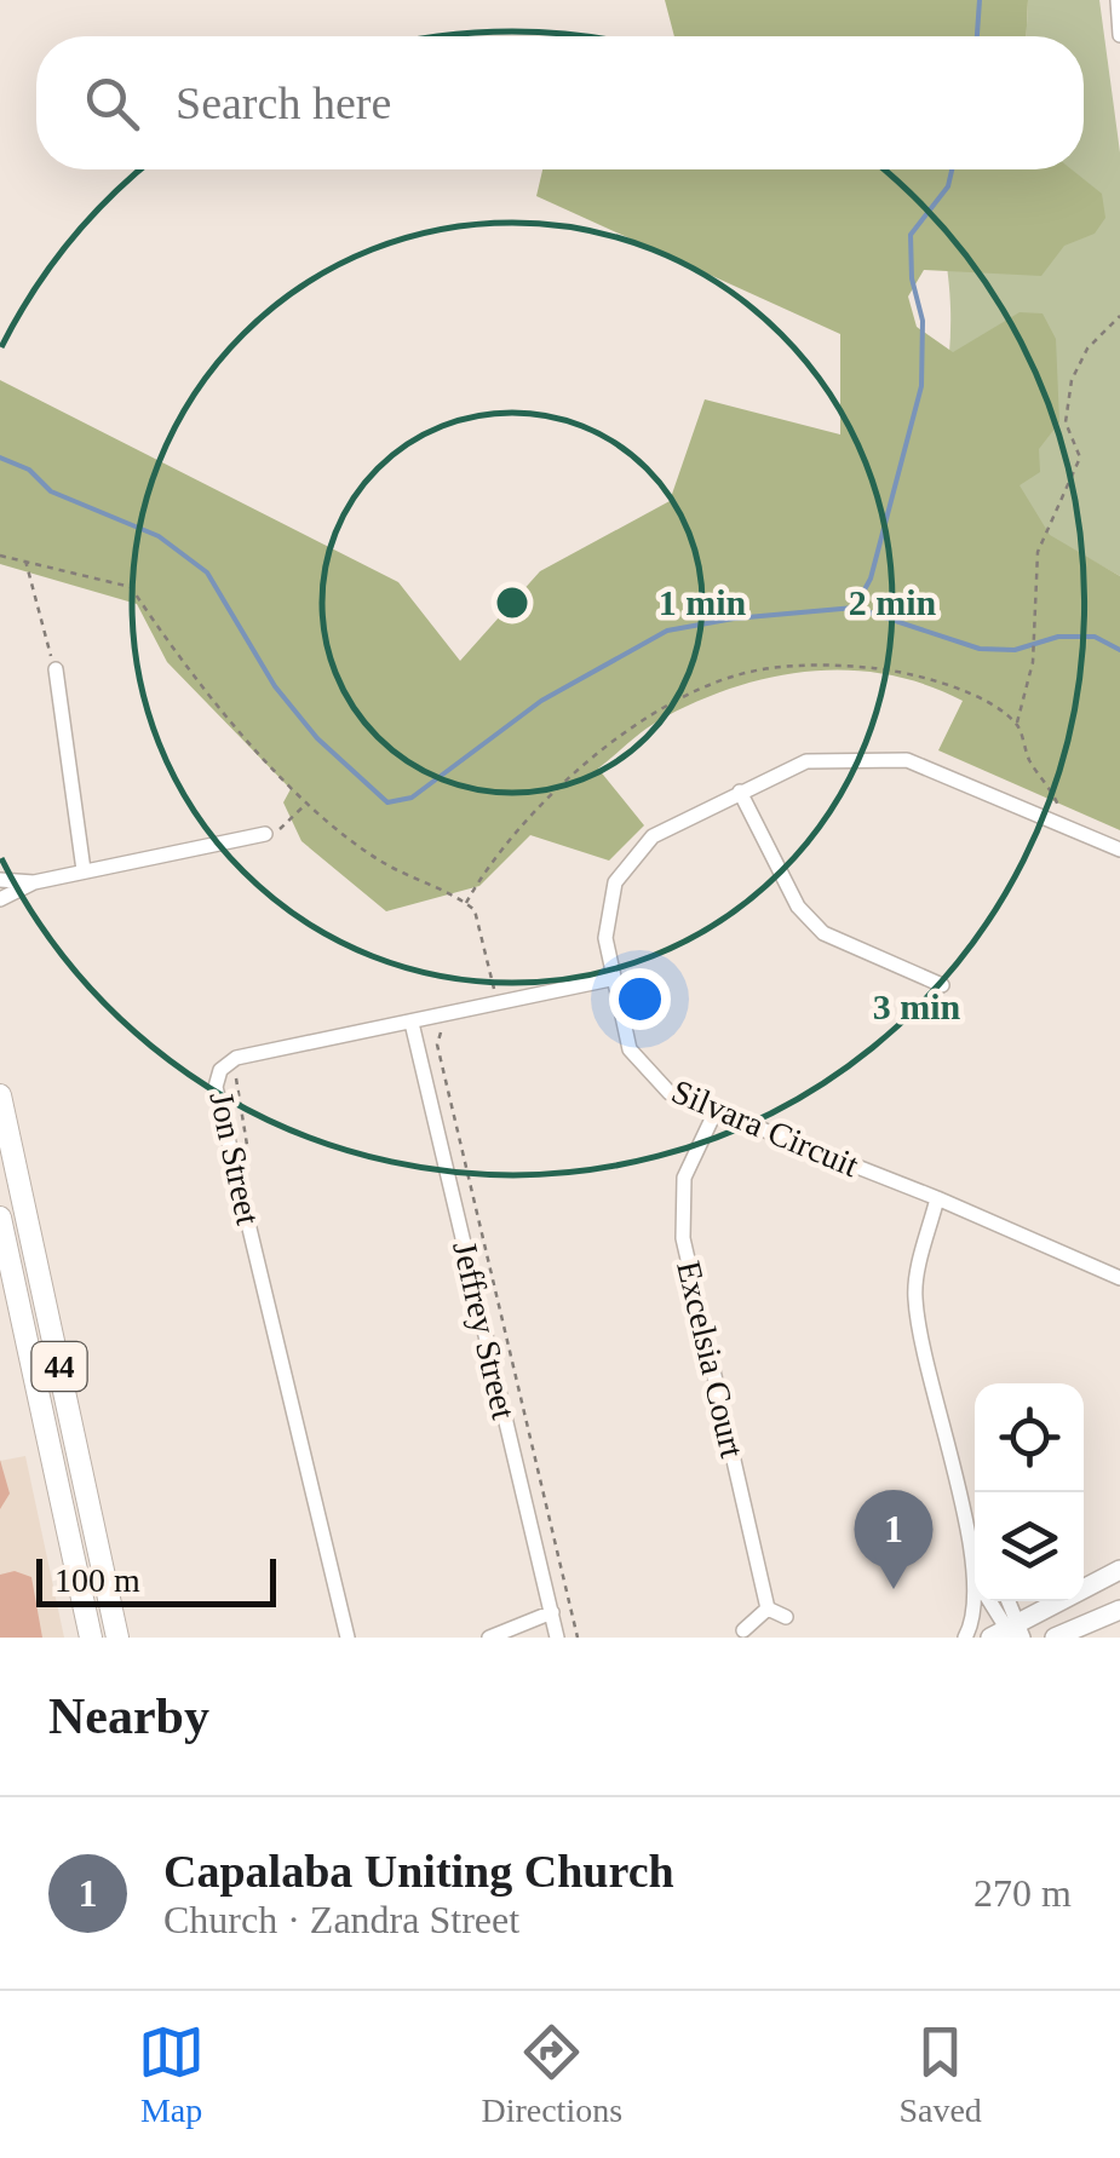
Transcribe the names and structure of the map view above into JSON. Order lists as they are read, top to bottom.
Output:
{
  "streets": {
    "main road": ["44"],
    "street": [
      "Silvara Circuit",
      "Jon Street",
      "Jeffrey Street",
      "Excelsia Court"
    ]
  },
  "crossings": [
    ["Silvara Circuit", "Jon Street"],
    ["Silvara Circuit", "Excelsia Court"],
    ["Jon Street", "Jeffrey Street"]
  ],
  "scale_bar": "100 m",
  "page": {
    "search": "Search here",
    "pins": "1",
    "scale": "100 m",
    "heading": "Nearby",
    "list": [
      {
        "mark": "1",
        "name": "Capalaba Uniting Church",
        "note": "Church · Zandra Street",
        "value": "270 m"
      }
    ],
    "nav": ["Map", "Directions", "Saved"]
  },
  "rings": ["1 min", "2 min", "3 min"]
}
